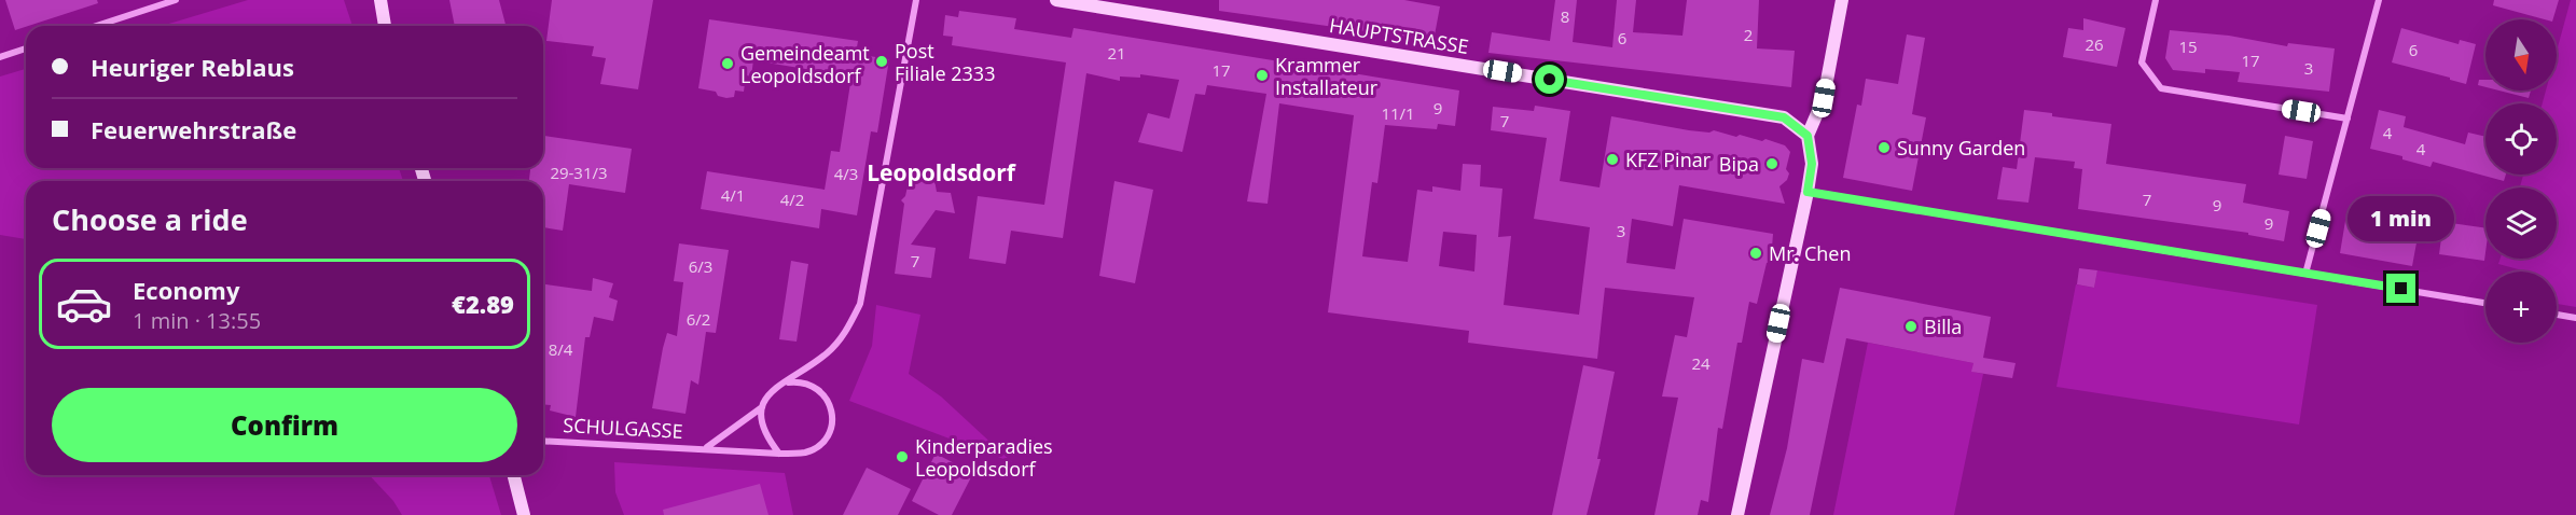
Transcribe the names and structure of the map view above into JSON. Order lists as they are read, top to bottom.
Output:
{
  "streets": {
    "street": ["HAUPTSTRASSE", "SCHULGASSE"]
  },
  "districts": ["Leopoldsdorf"],
  "places": [
    "Post Filiale 2333",
    "Gemeindeamt Leopoldsdorf",
    "Krammer Installateur",
    "Sunny Garden",
    "KFZ Pinar",
    "Bipa",
    "Mr. Chen",
    "Billa",
    "Kinderparadies Leopoldsdorf"
  ],
  "house_numbers": [
    "8",
    "2",
    "6",
    "26",
    "15",
    "6",
    "21",
    "17",
    "3",
    "17",
    "9",
    "11/1",
    "7",
    "4",
    "4",
    "29-31/3",
    "4/3",
    "4/1",
    "4/2",
    "7",
    "9",
    "9",
    "3",
    "7",
    "6/3",
    "6/2",
    "8/4",
    "24"
  ],
  "north": "bottom",
  "page": {
    "map_buttons": "+",
    "banner": ["Heuriger Reblaus", "Feuerwehrstraße"],
    "heading": "Choose a ride",
    "bubble": "1 min",
    "list": [
      {
        "name": "Economy",
        "note": "1 min · 13:55",
        "value": "€2.89"
      }
    ],
    "buttons": "Confirm"
  }
}
